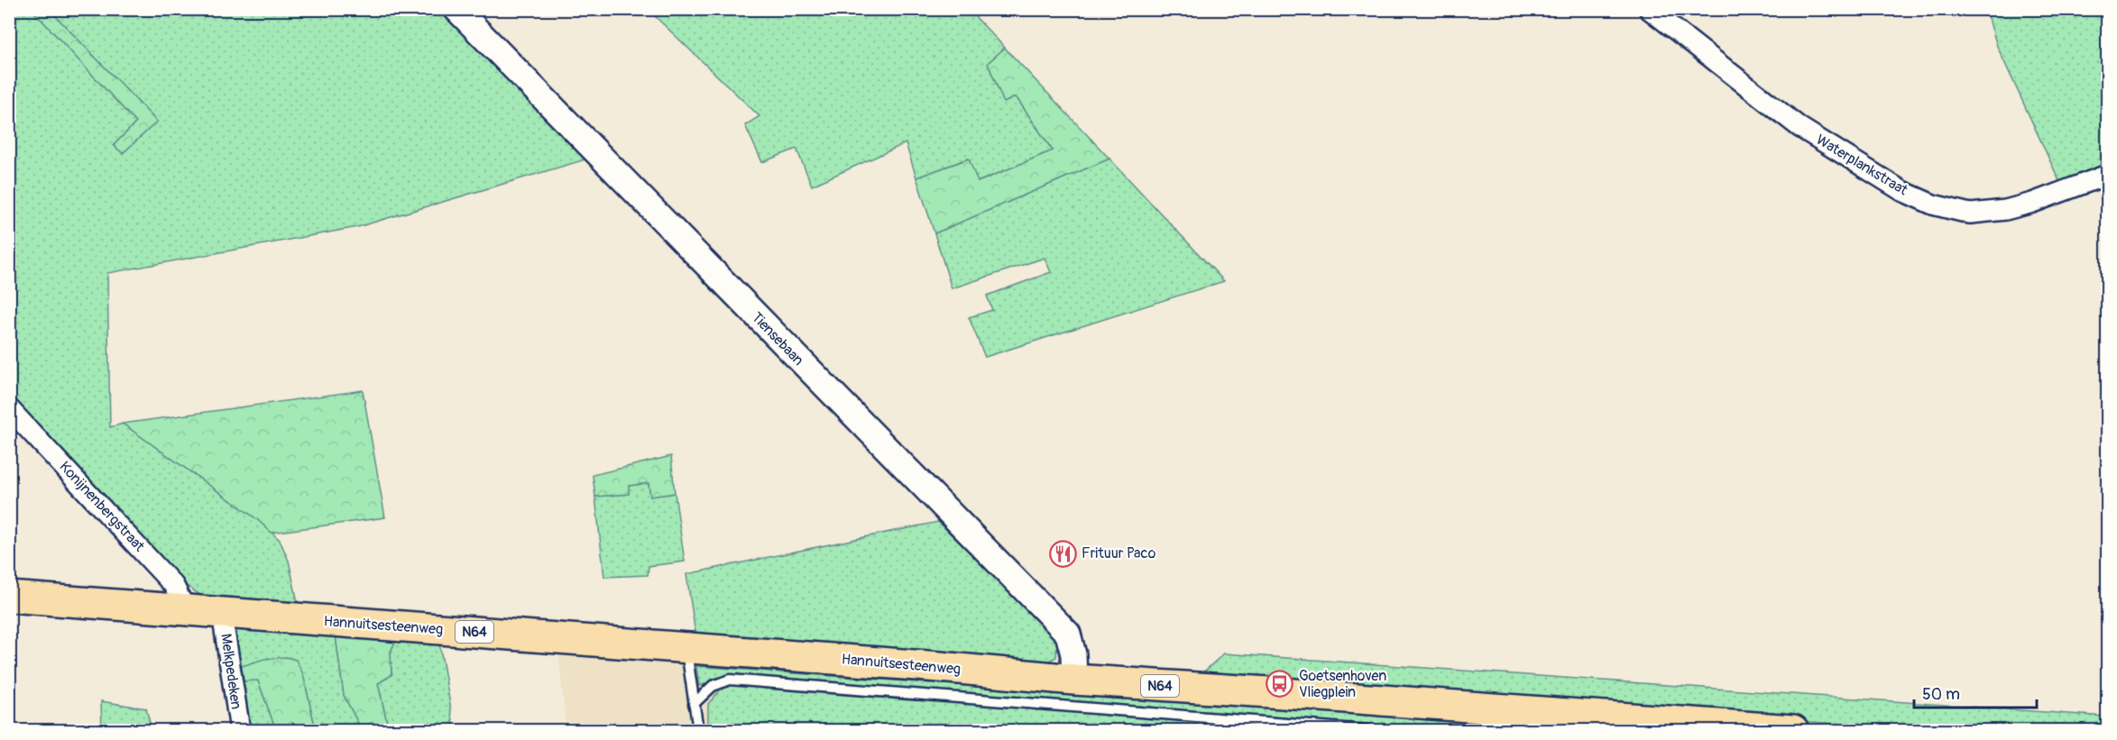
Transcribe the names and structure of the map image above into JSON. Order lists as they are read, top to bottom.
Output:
{
  "streets": {
    "main road": ["Hannuitsesteenweg", "N64"],
    "street": [
      "Waterplankstraat",
      "Tiensebaan",
      "Konijnenbergstraat",
      "Melkpedeken"
    ]
  },
  "crossings": [
    ["Tiensebaan", "Hannuitsesteenweg"],
    ["Konijnenbergstraat", "Hannuitsesteenweg"],
    ["Hannuitsesteenweg", "Melkpedeken"]
  ],
  "places": {
    "restaurant": ["Frituur Paco"],
    "bus stop": ["Goetsenhoven Vliegplein"]
  },
  "scale_bar": "50 m"
}
